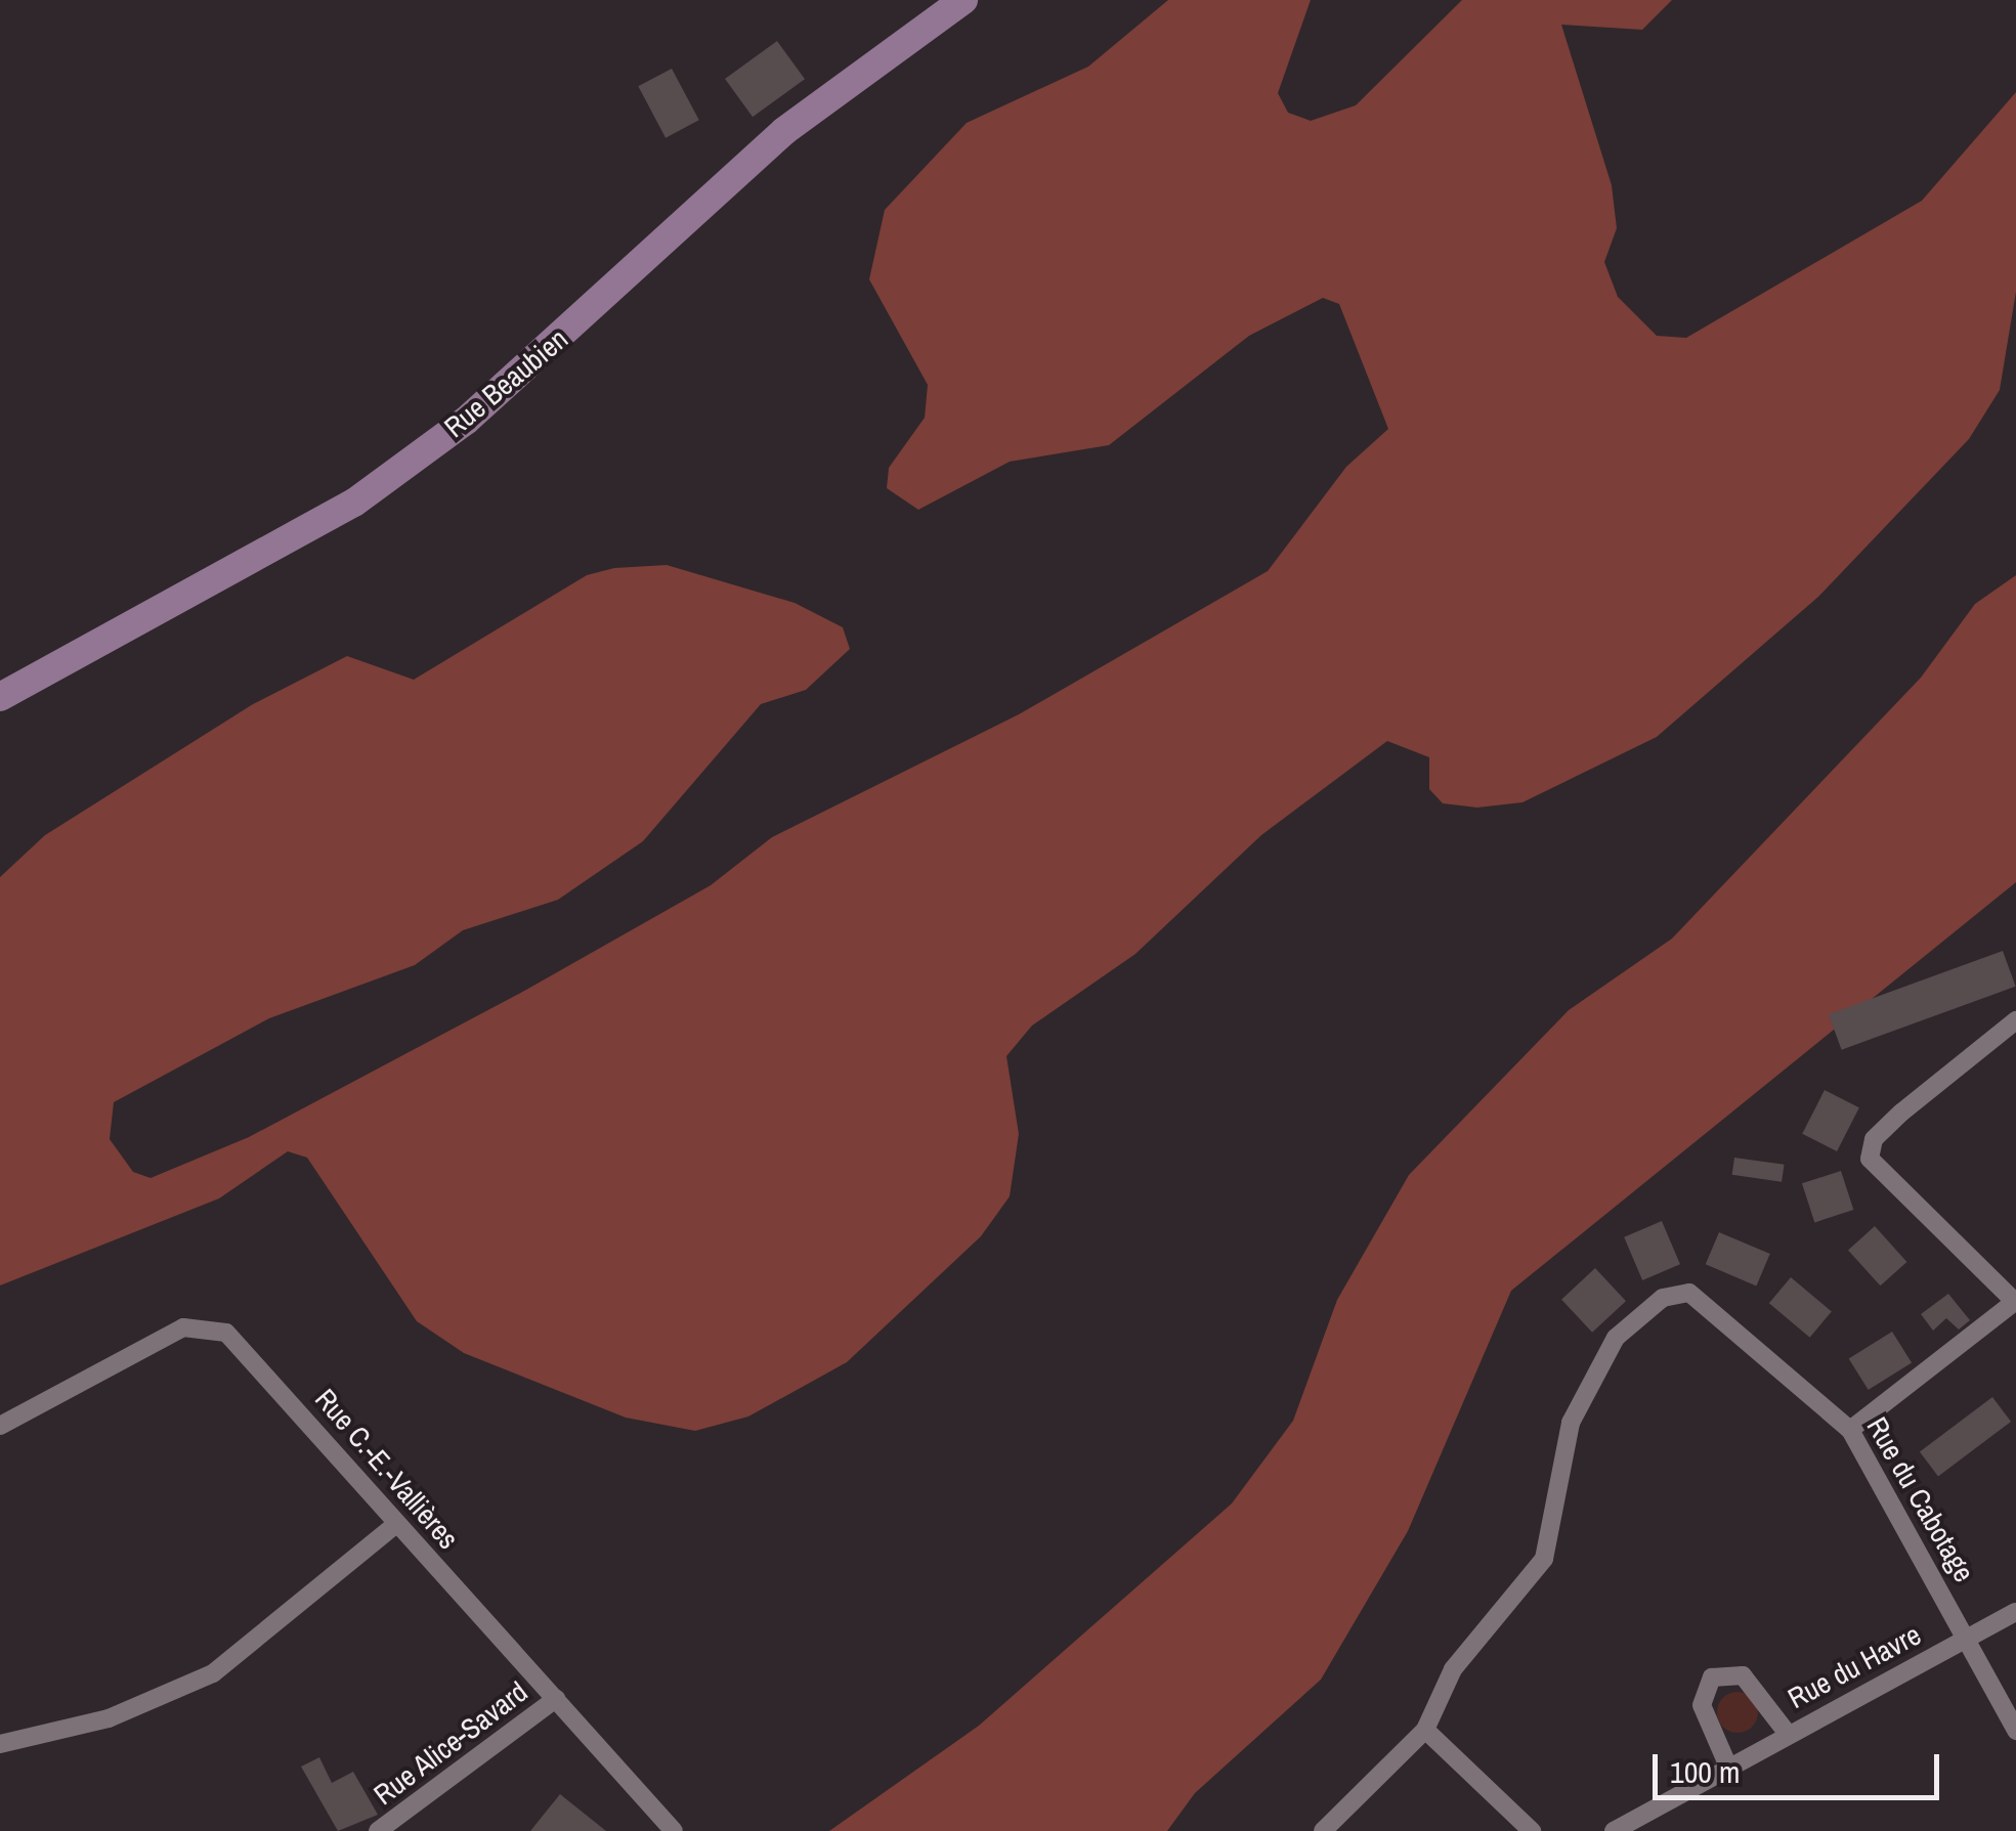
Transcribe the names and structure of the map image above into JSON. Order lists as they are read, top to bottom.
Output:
{
  "streets": {
    "main road": ["Rue Beaubien"],
    "street": [
      "Rue C.-E.-Vallières",
      "Rue du Cabotage",
      "Rue du Havre",
      "Rue Alice-Savard"
    ]
  },
  "crossings": [
    ["Rue C.-E.-Vallières", "Rue Alice-Savard"],
    ["Rue du Cabotage", "Rue du Havre"]
  ],
  "scale_bar": "100 m"
}
